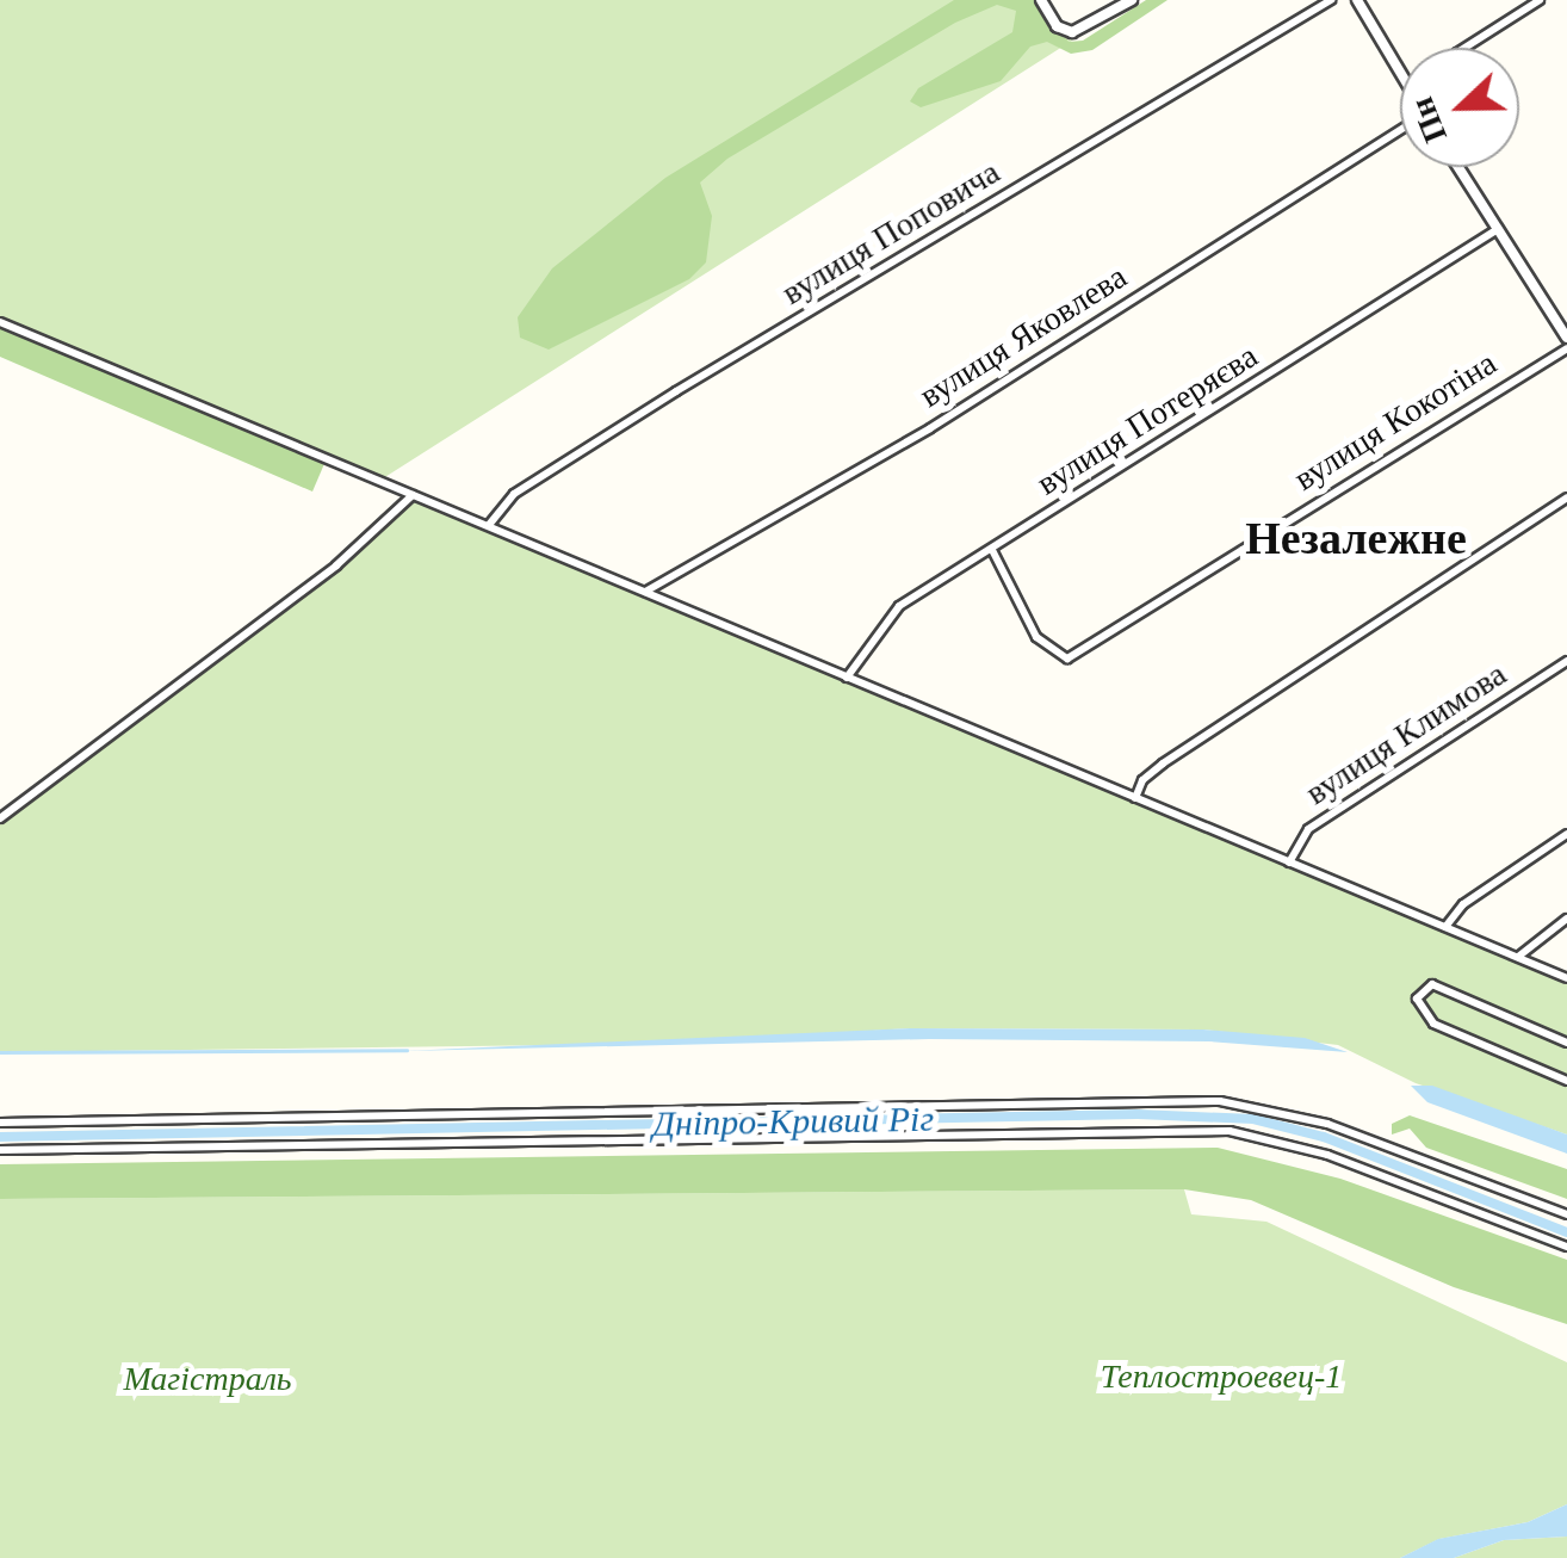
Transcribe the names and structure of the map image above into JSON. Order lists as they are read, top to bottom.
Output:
{
  "streets": {
    "street": [
      "вулиця Поповича",
      "вулиця Яковлева",
      "вулиця Потеряєва",
      "вулиця Кокотіна",
      "вулиця Климова"
    ]
  },
  "crossings": [
    ["вулиця Потеряєва", "вулиця Кокотіна"]
  ],
  "districts": ["Незалежне"],
  "water": ["Дніпро-Кривий Ріг"],
  "parks": ["Теплостроевец-1", "Магістраль"],
  "north": "left"
}
